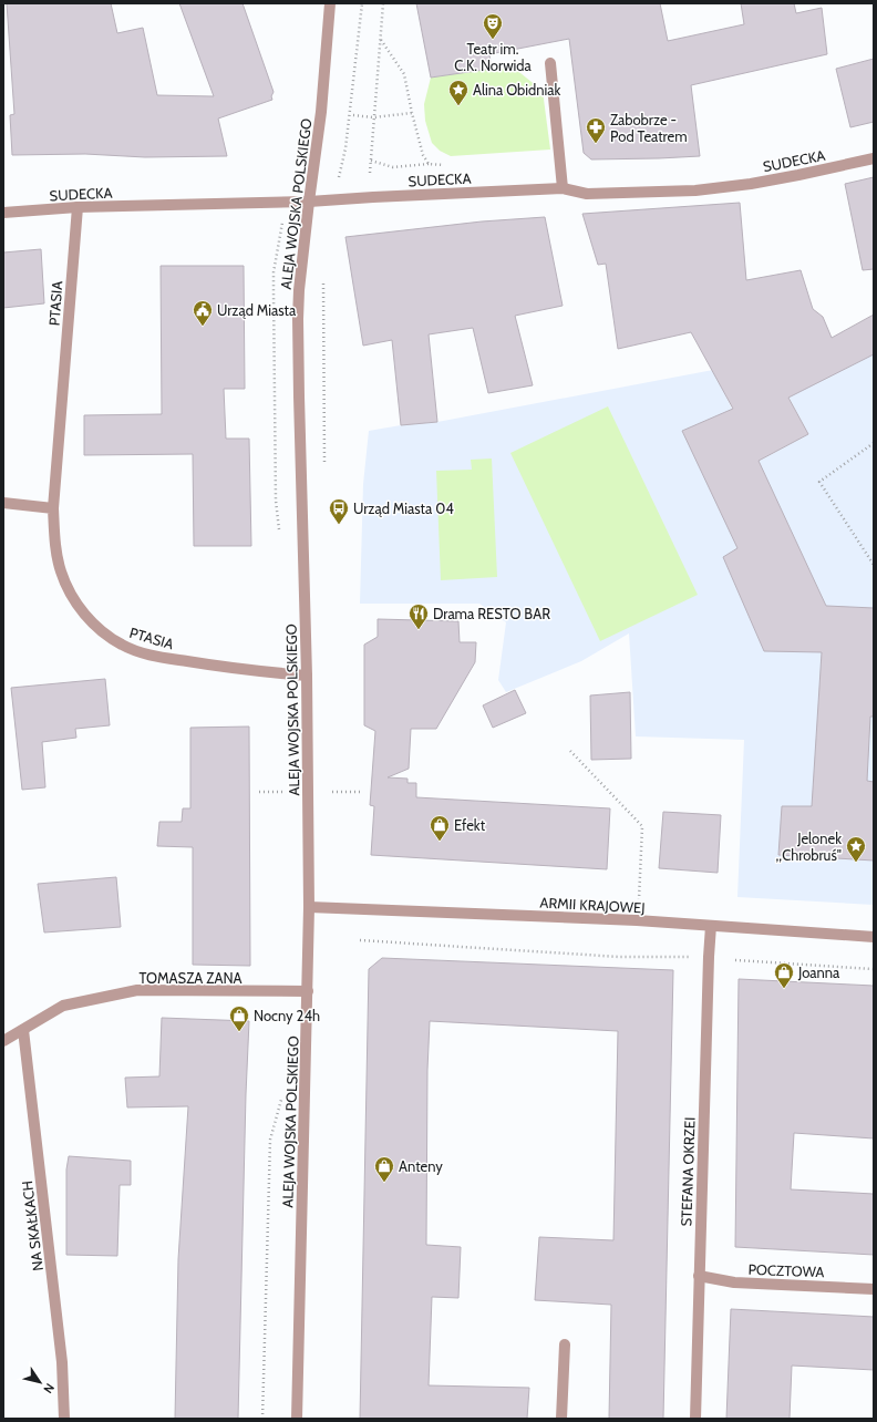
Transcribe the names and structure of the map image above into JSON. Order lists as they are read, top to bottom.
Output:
{
  "streets": {
    "street": [
      "SUDECKA",
      "ALEJA WOJSKA POLSKIEGO",
      "PTASIA",
      "ARMII KRAJOWEJ",
      "TOMASZA ZANA",
      "STEFANA OKRZEI",
      "NA SKAŁKACH",
      "POCZTOWA"
    ]
  },
  "crossings": [
    ["SUDECKA", "ALEJA WOJSKA POLSKIEGO"],
    ["SUDECKA", "PTASIA"],
    ["ALEJA WOJSKA POLSKIEGO", "PTASIA"],
    ["ALEJA WOJSKA POLSKIEGO", "ARMII KRAJOWEJ"],
    ["ALEJA WOJSKA POLSKIEGO", "TOMASZA ZANA"],
    ["ARMII KRAJOWEJ", "STEFANA OKRZEI"],
    ["TOMASZA ZANA", "NA SKAŁKACH"],
    ["STEFANA OKRZEI", "POCZTOWA"]
  ],
  "places": {
    "theatre": ["Teatr im. C.K. Norwida"],
    "place": ["Alina Obidniak", "Jelonek ,,Chrobruś\""],
    "pharmacy": ["Zabobrze - Pod Teatrem"],
    "public building": ["Urząd Miasta"],
    "bus stop": ["Urząd Miasta 04"],
    "restaurant": ["Drama RESTO BAR"],
    "shop": [
      "Efekt",
      "Joanna",
      "Nocny 24h",
      "Anteny"
    ]
  },
  "north": "bottom right"
}
